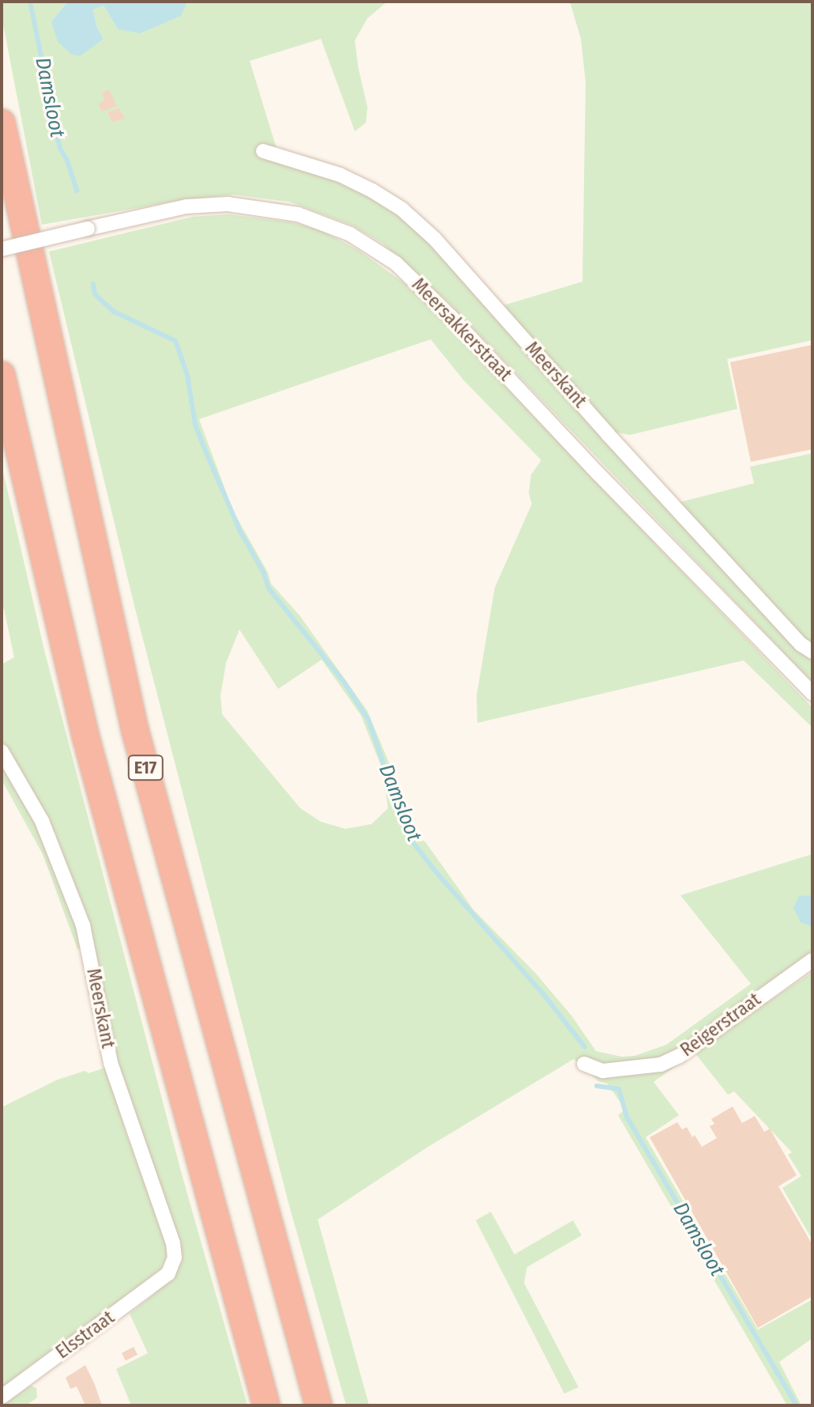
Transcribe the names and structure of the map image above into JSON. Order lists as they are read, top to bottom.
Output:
{
  "streets": {
    "highway": ["E17"],
    "street": [
      "Meersakkerstraat",
      "Meerskant",
      "Reigerstraat",
      "Elsstraat"
    ]
  },
  "crossings": [
    ["Meerskant", "Elsstraat"]
  ],
  "water": ["Damsloot"]
}
